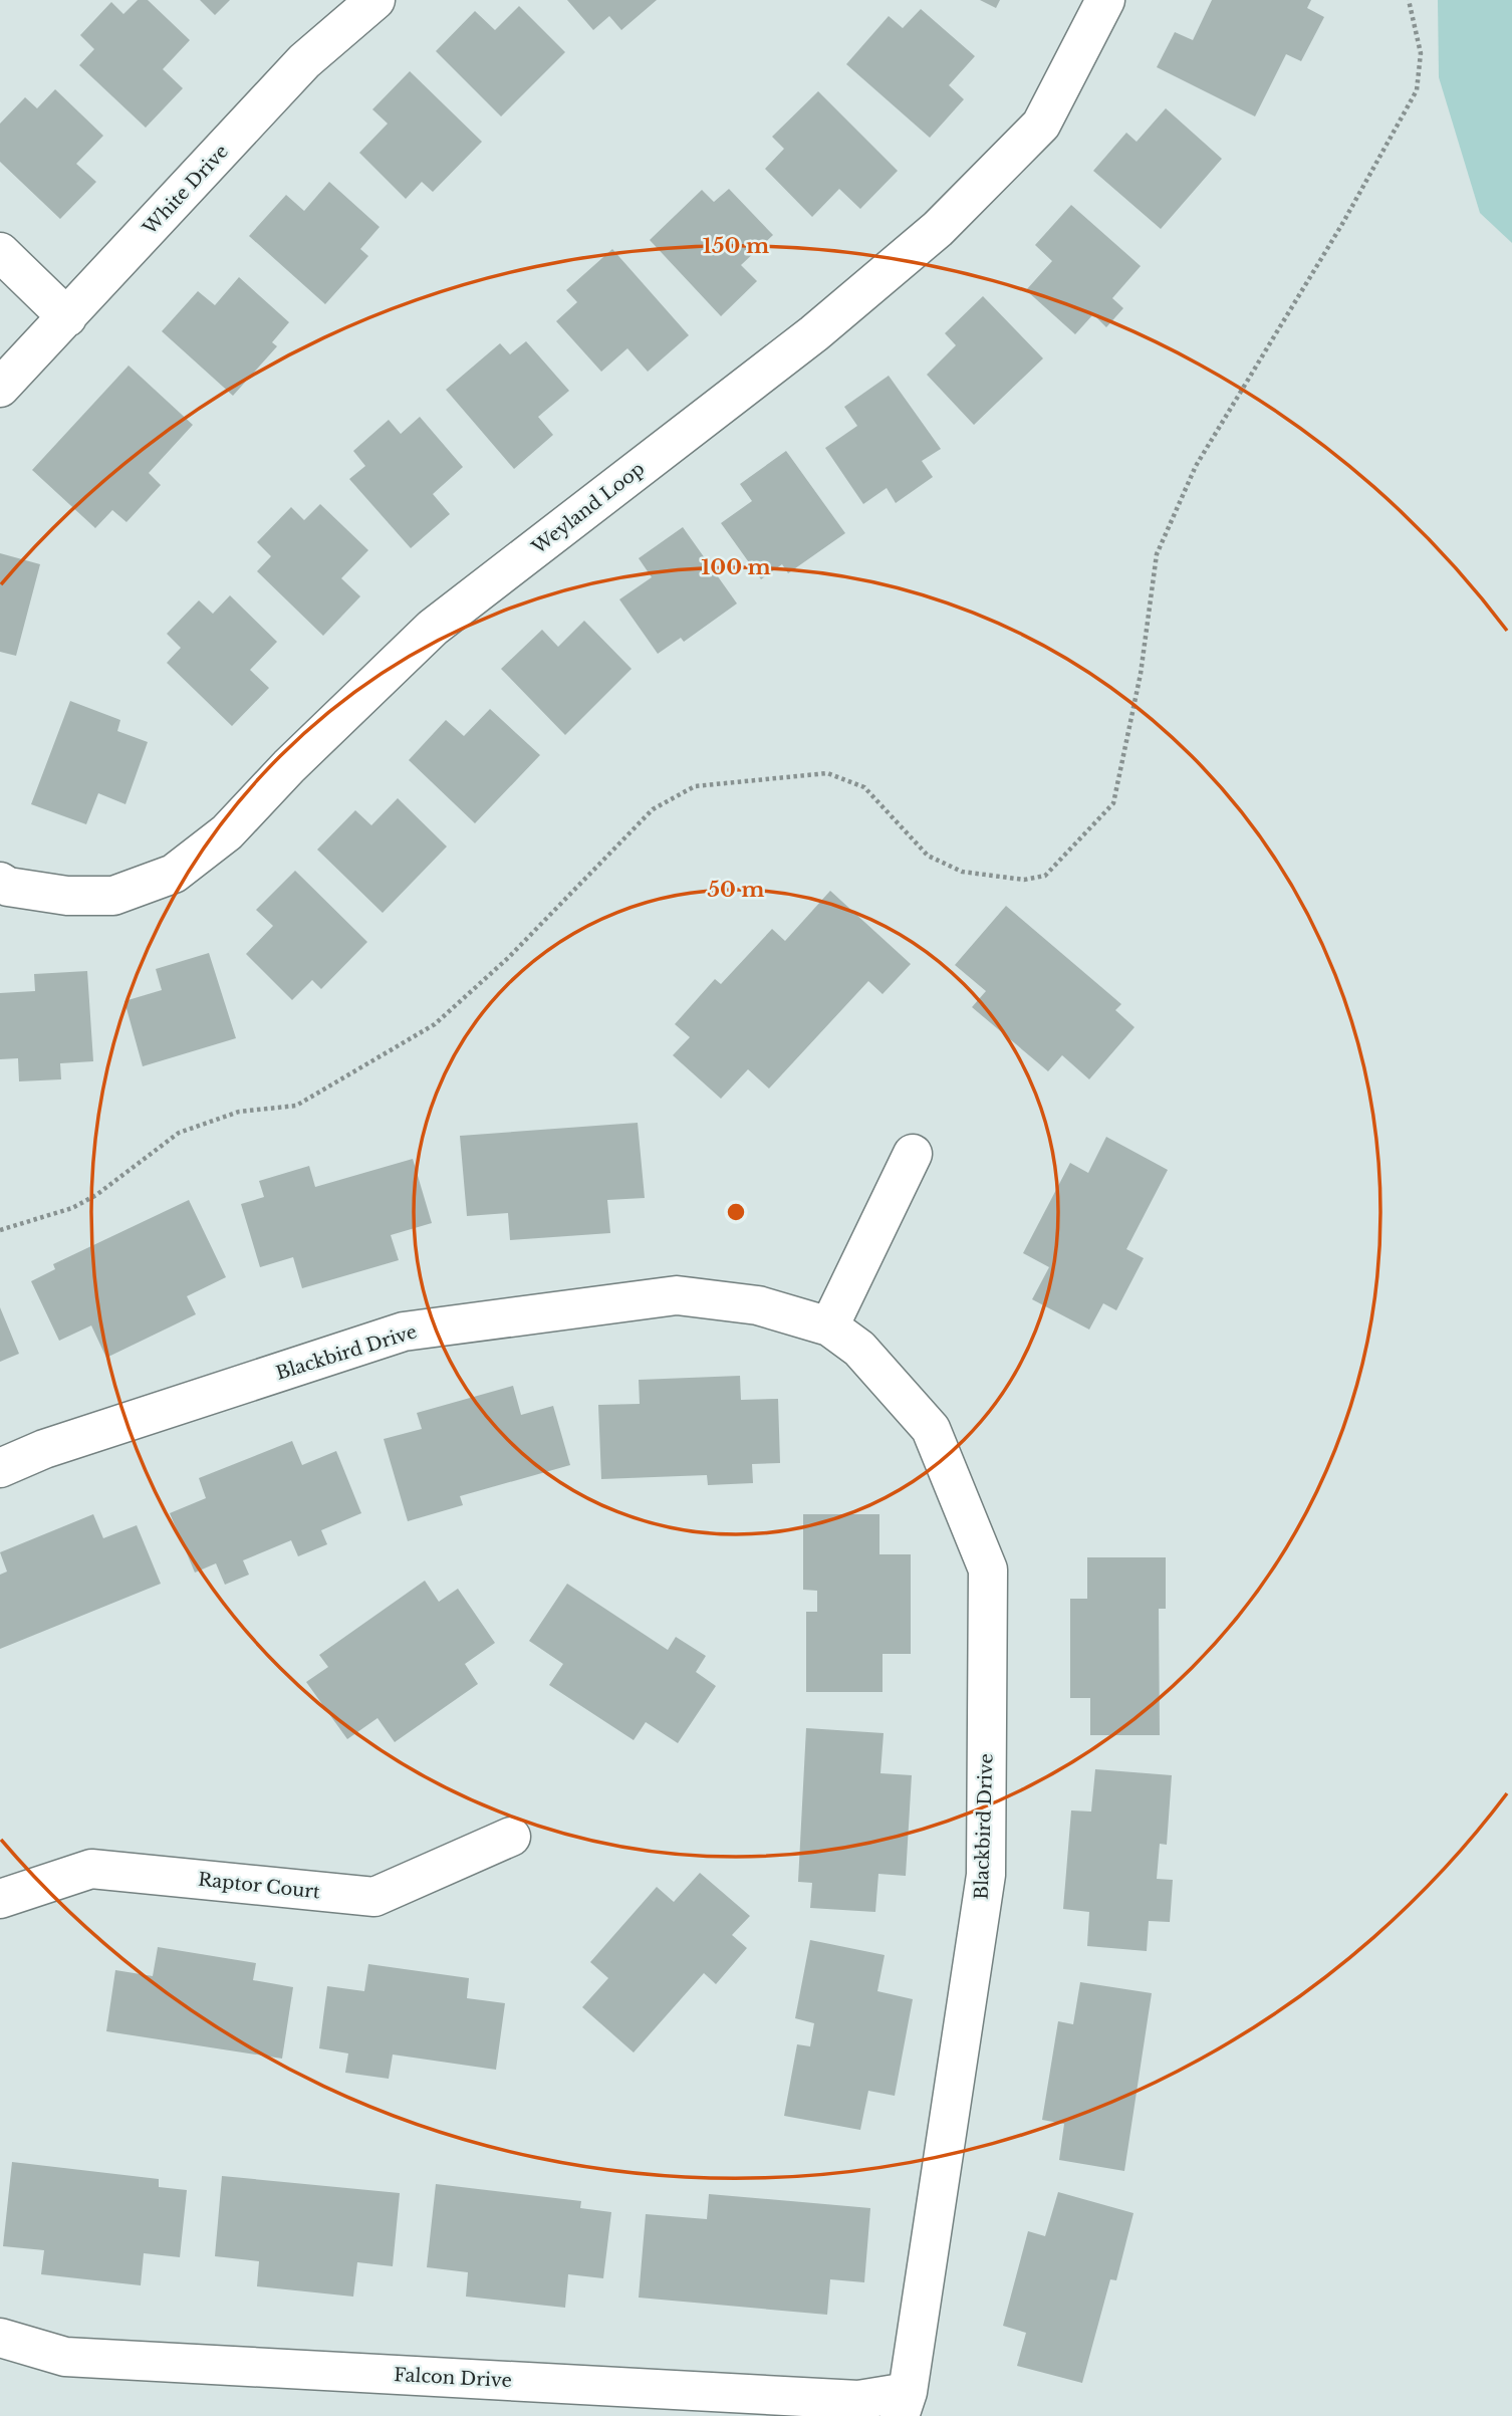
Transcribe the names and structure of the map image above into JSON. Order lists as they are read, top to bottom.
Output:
{
  "streets": {
    "street": [
      "White Drive",
      "Weyland Loop",
      "Blackbird Drive",
      "Raptor Court",
      "Falcon Drive"
    ]
  },
  "crossings": [
    ["Blackbird Drive", "Falcon Drive"]
  ],
  "rings": ["150 m", "100 m", "50 m"]
}
